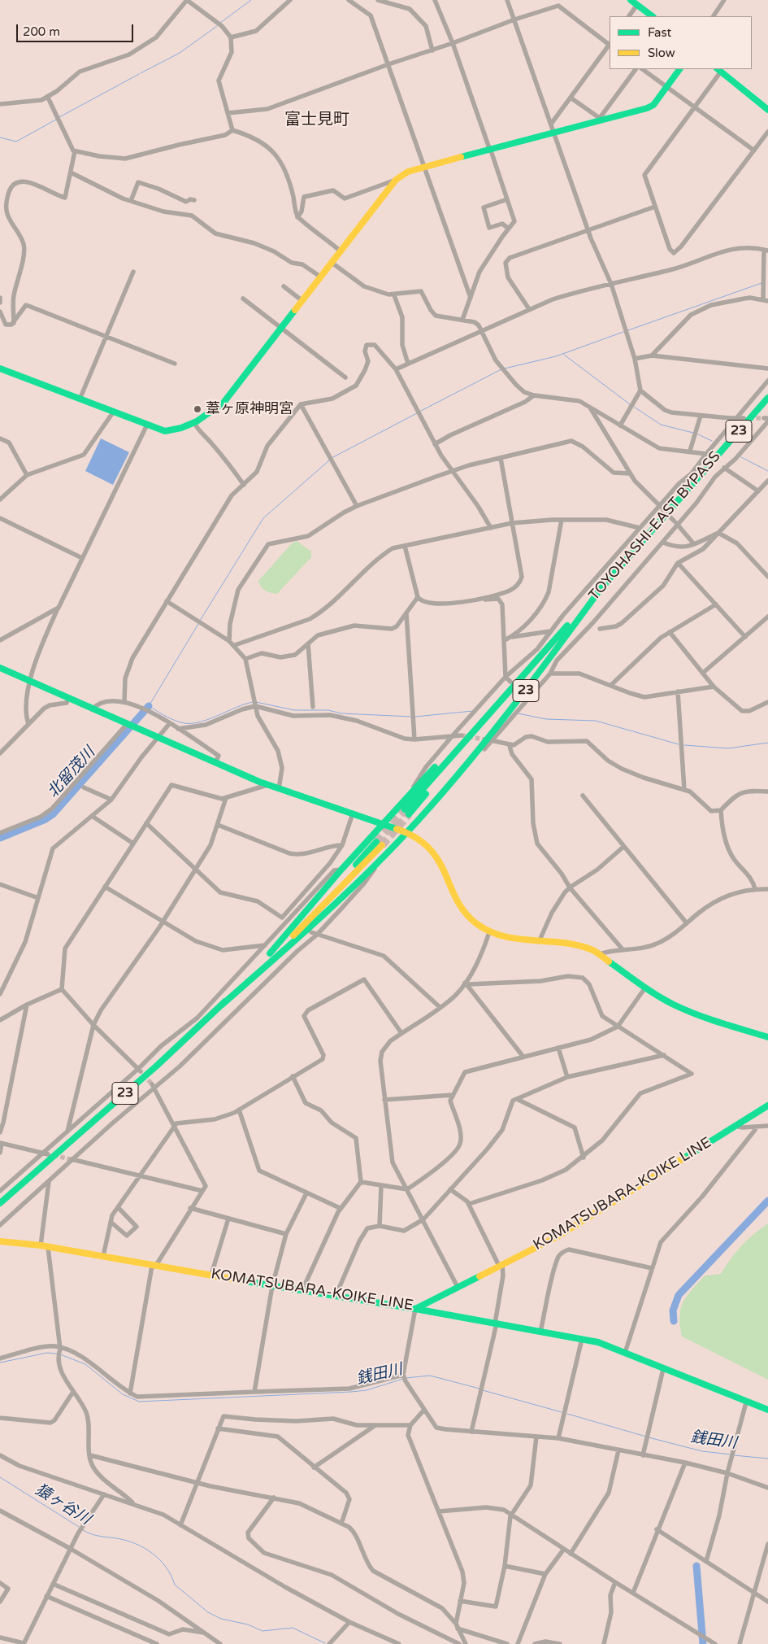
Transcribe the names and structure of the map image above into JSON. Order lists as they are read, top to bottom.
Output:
{
  "streets": {
    "main road": ["23", "TOYOHASHI-EAST BYPASS", "KOMATSUBARA-KOIKE LINE"]
  },
  "crossings": [
    ["23", "TOYOHASHI-EAST BYPASS"]
  ],
  "districts": ["富士見町"],
  "water": ["北留茂川", "銭田川", "猿ヶ谷川"],
  "places": ["葦ヶ原神明宮"],
  "legend": ["Fast", "Slow"],
  "scale_bar": "200 m"
}
